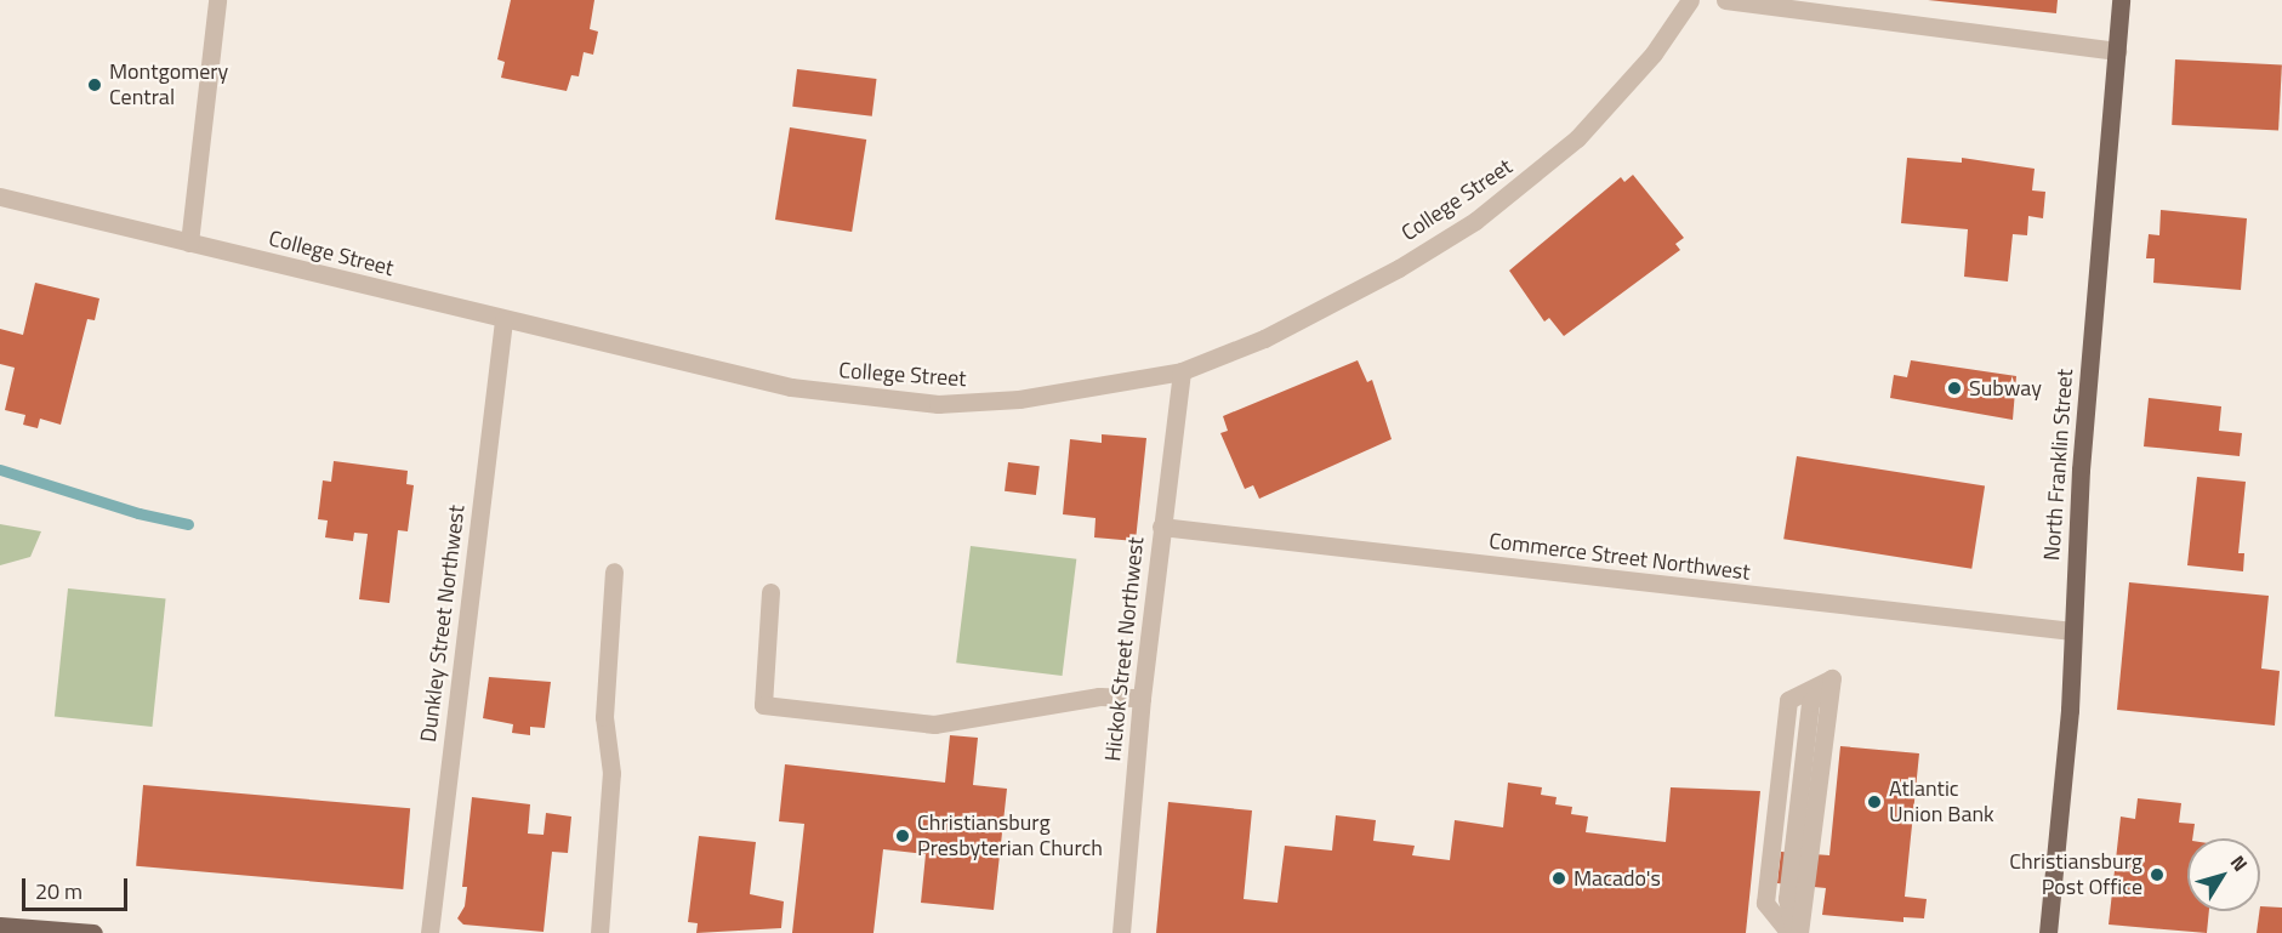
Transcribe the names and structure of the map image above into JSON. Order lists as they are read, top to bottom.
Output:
{
  "streets": {
    "main road": ["North Franklin Street"],
    "street": [
      "College Street",
      "Commerce Street Northwest",
      "Dunkley Street Northwest",
      "Hickok Street Northwest"
    ]
  },
  "crossings": [
    ["College Street", "Dunkley Street Northwest"],
    ["College Street", "Hickok Street Northwest"],
    ["North Franklin Street", "Commerce Street Northwest"],
    ["Commerce Street Northwest", "Hickok Street Northwest"]
  ],
  "places": [
    "Montgomery Central",
    "Subway",
    "Atlantic Union Bank",
    "Christiansburg Presbyterian Church",
    "Christiansburg Post Office",
    "Macado's"
  ],
  "scale_bar": "20 m",
  "north": "top right"
}
